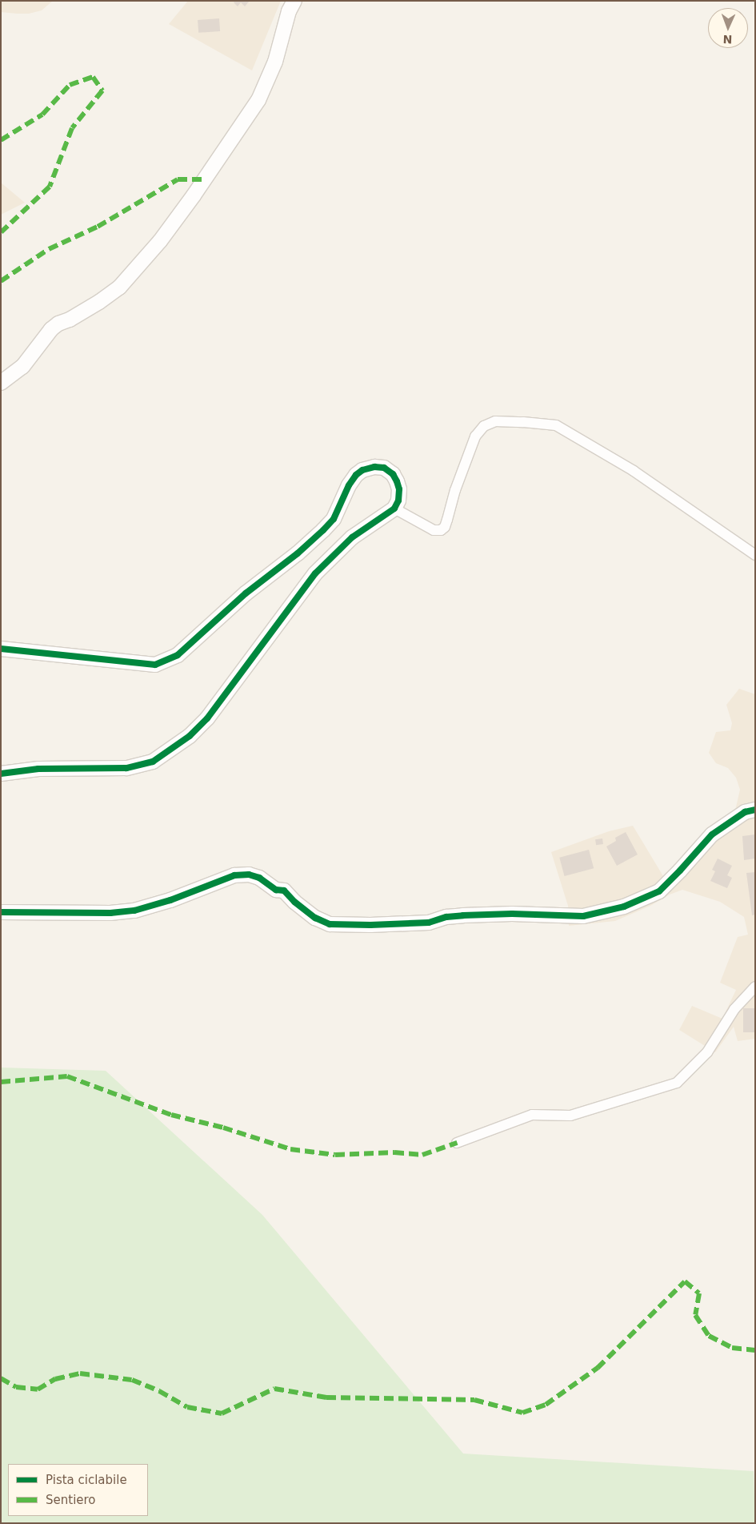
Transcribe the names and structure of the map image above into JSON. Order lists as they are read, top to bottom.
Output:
{
  "legend": ["Pista ciclabile", "Sentiero"],
  "north": "bottom"
}
